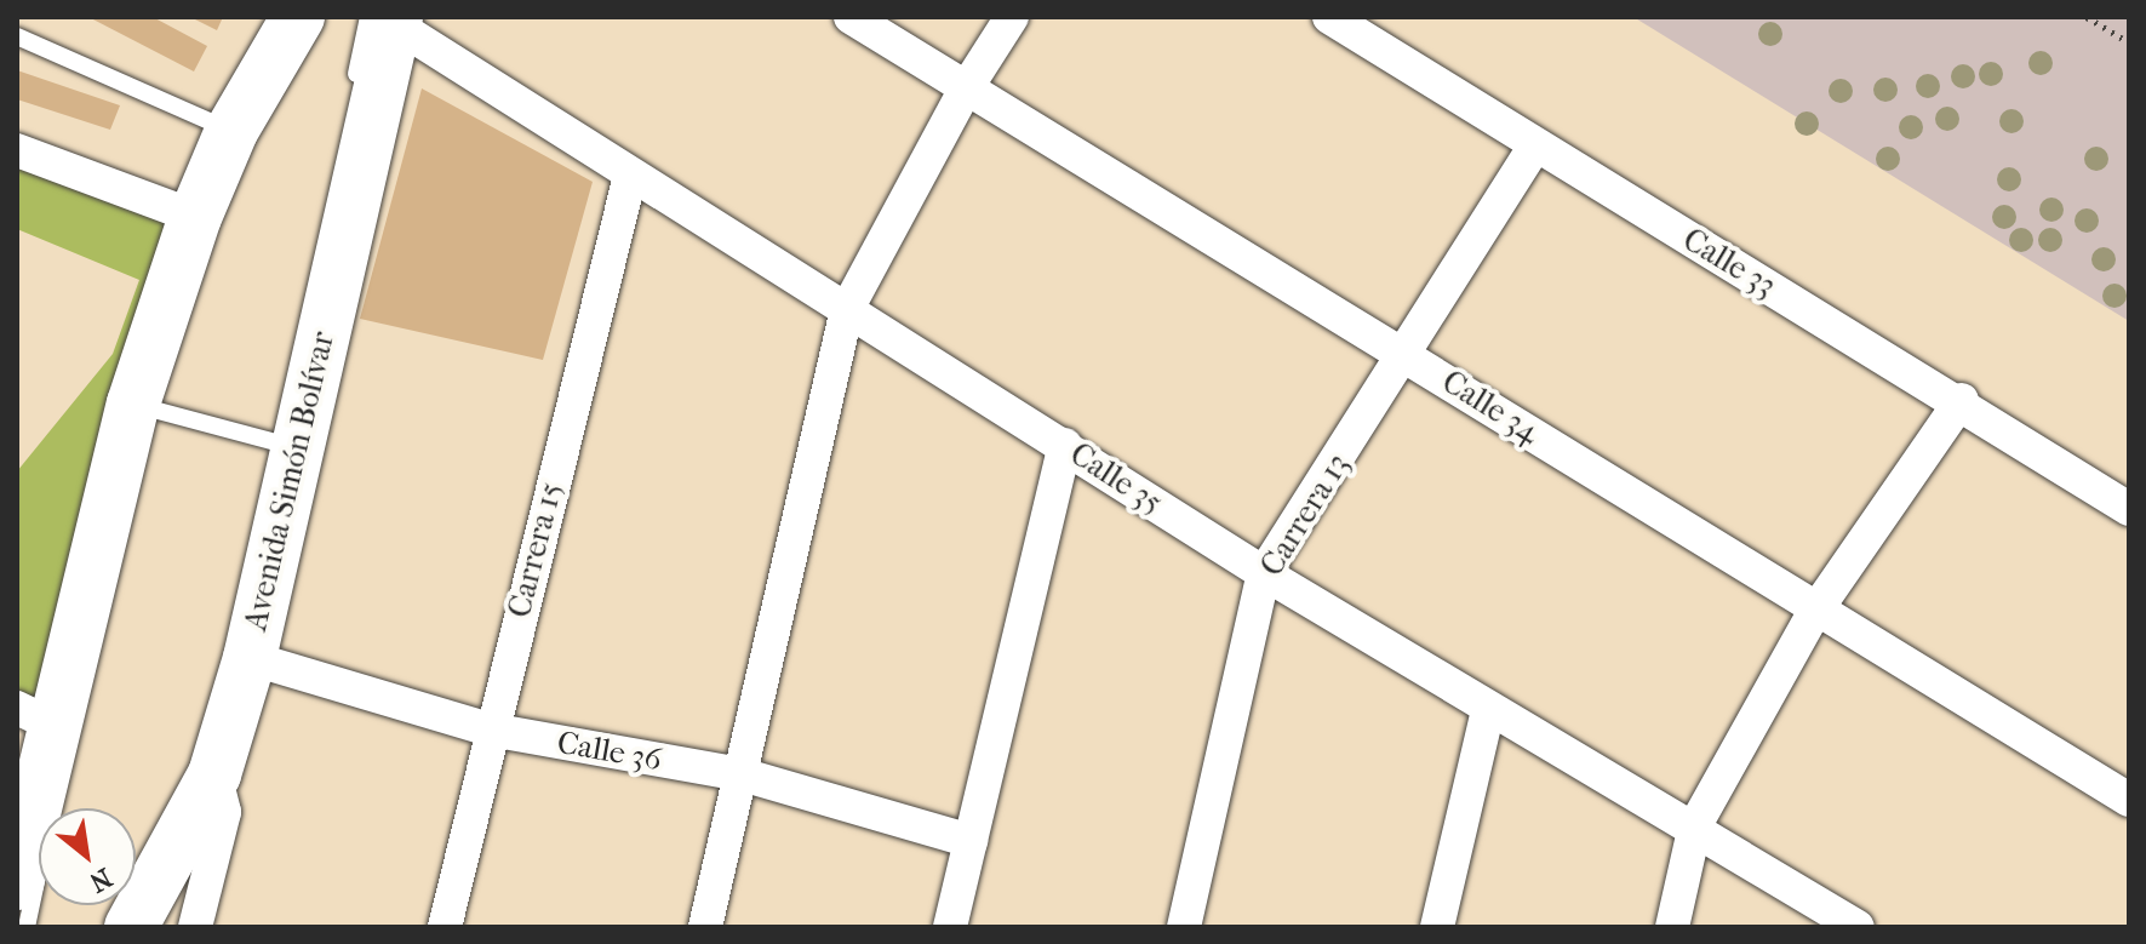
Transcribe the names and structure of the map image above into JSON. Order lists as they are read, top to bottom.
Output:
{
  "streets": {
    "main road": ["Avenida Simón Bolívar"],
    "street": [
      "Calle 33",
      "Calle 34",
      "Calle 35",
      "Carrera 13",
      "Carrera 15",
      "Calle 36"
    ]
  },
  "crossings": [
    ["Calle 33", "Carrera 13"],
    ["Calle 34", "Carrera 13"],
    ["Calle 35", "Avenida Simón Bolívar"],
    ["Calle 35", "Carrera 13"],
    ["Calle 35", "Carrera 15"],
    ["Avenida Simón Bolívar", "Calle 36"],
    ["Carrera 15", "Calle 36"]
  ],
  "north": "bottom right"
}
